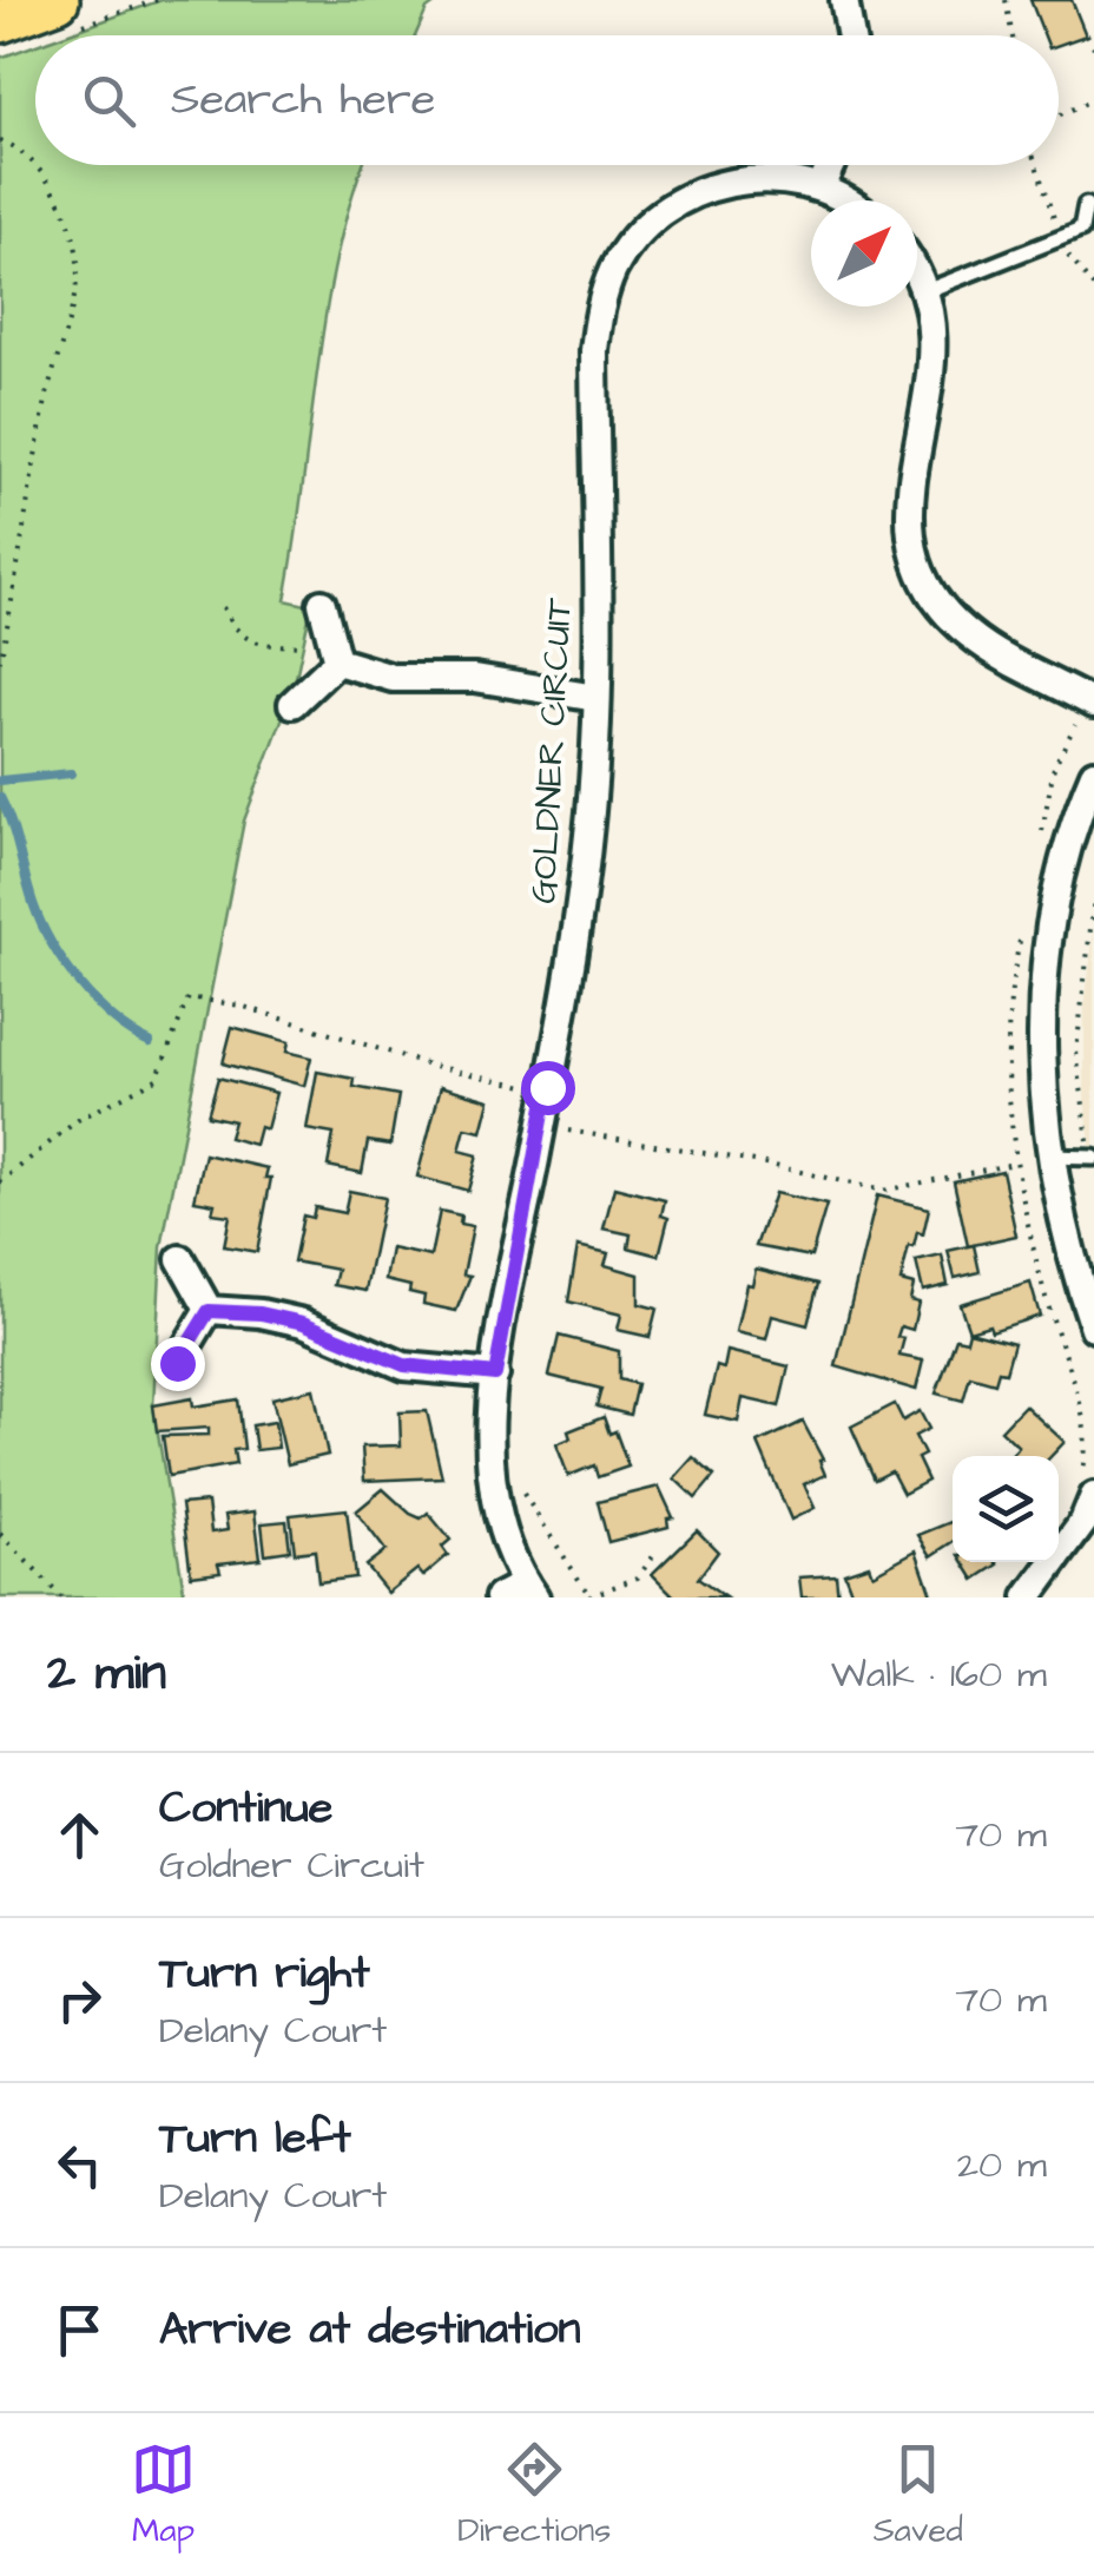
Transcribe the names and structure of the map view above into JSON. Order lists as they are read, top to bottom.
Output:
{
  "streets": {
    "street": ["GOLDNER CIRCUIT"]
  },
  "north": "top right",
  "page": {
    "search": "Search here",
    "heading": ["2 min", "Walk · 160 m"],
    "list": [
      ["Continue", "Goldner Circuit", "70 m"],
      ["Turn right", "Delany Court", "70 m"],
      ["Turn left", "Delany Court", "20 m"],
      "Arrive at destination"
    ],
    "nav": ["Map", "Directions", "Saved"]
  }
}
